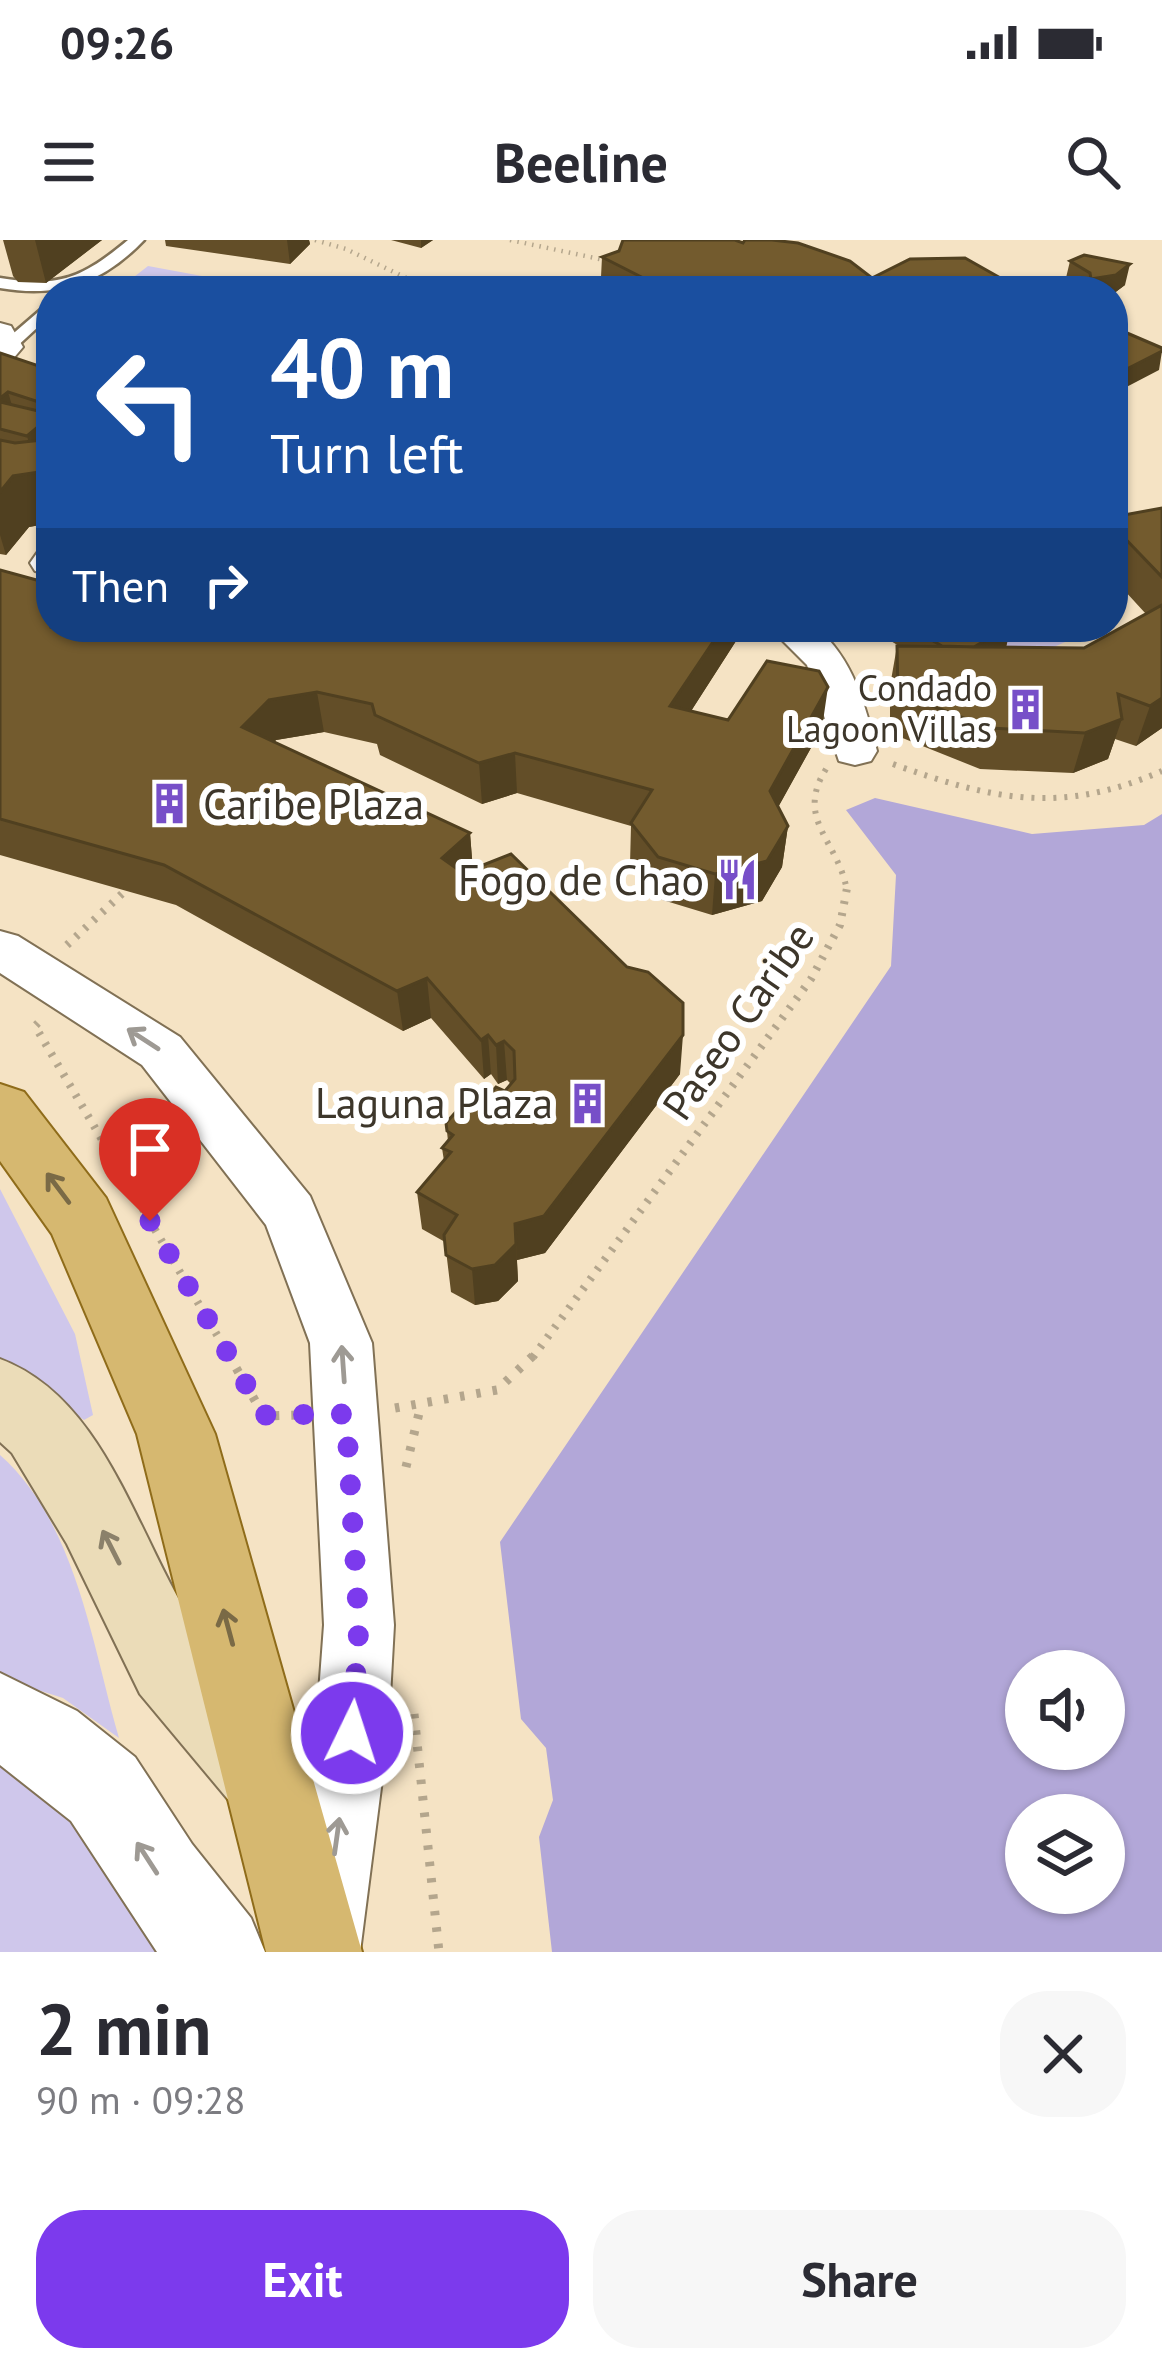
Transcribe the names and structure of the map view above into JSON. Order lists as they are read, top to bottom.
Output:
{
  "streets": {
    "path": ["Paseo Caribe"]
  },
  "places": {
    "building": ["Condado Lagoon Villas", "Caribe Plaza", "Laguna Plaza"],
    "restaurant": ["Fogo de Chao"]
  },
  "page": {
    "status": "09:26",
    "header": "Beeline",
    "turn": ["40 m", "Turn left"],
    "then": "Then",
    "heading": ["2 min", "90 m · 09:28"],
    "buttons": ["Exit", "Share"]
  }
}
